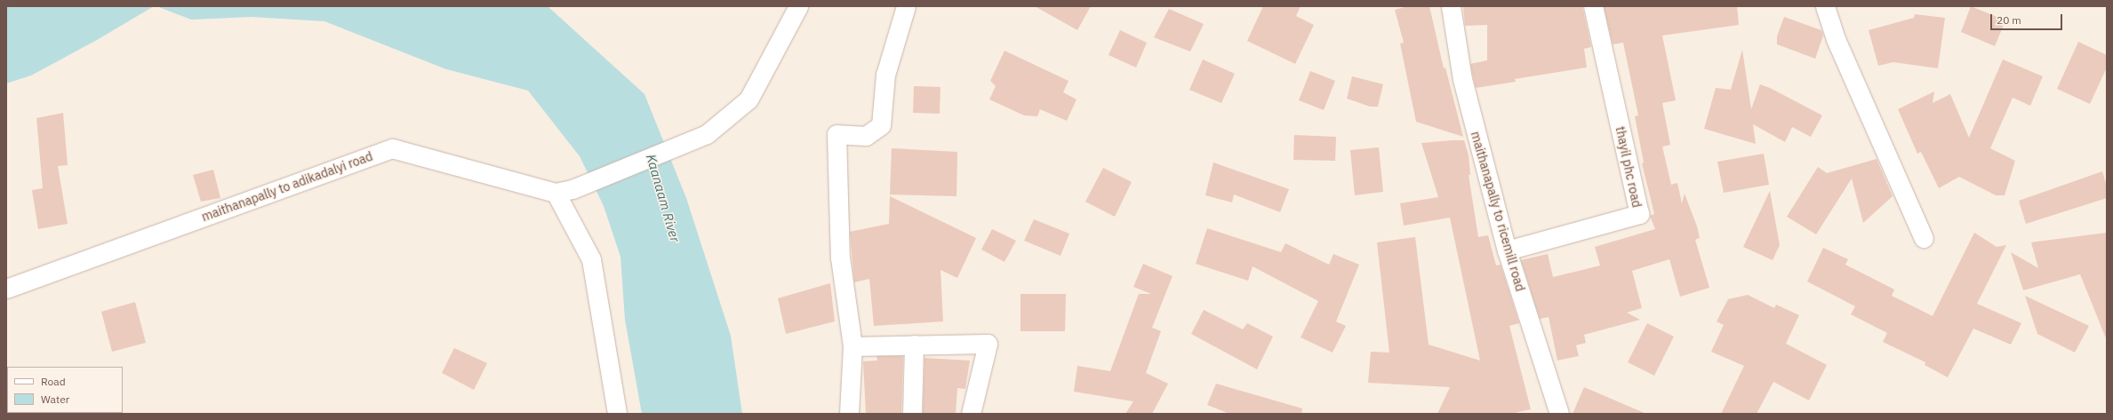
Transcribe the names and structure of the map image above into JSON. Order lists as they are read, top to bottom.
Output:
{
  "streets": {
    "street": ["thayil phc road", "maithanapally to adikadalyi road", "maithanapally to ricemill road"]
  },
  "crossings": [
    ["thayil phc road", "maithanapally to ricemill road"]
  ],
  "water": ["Kaanaam River"],
  "legend": ["Road", "Water"],
  "scale_bar": "20 m"
}
